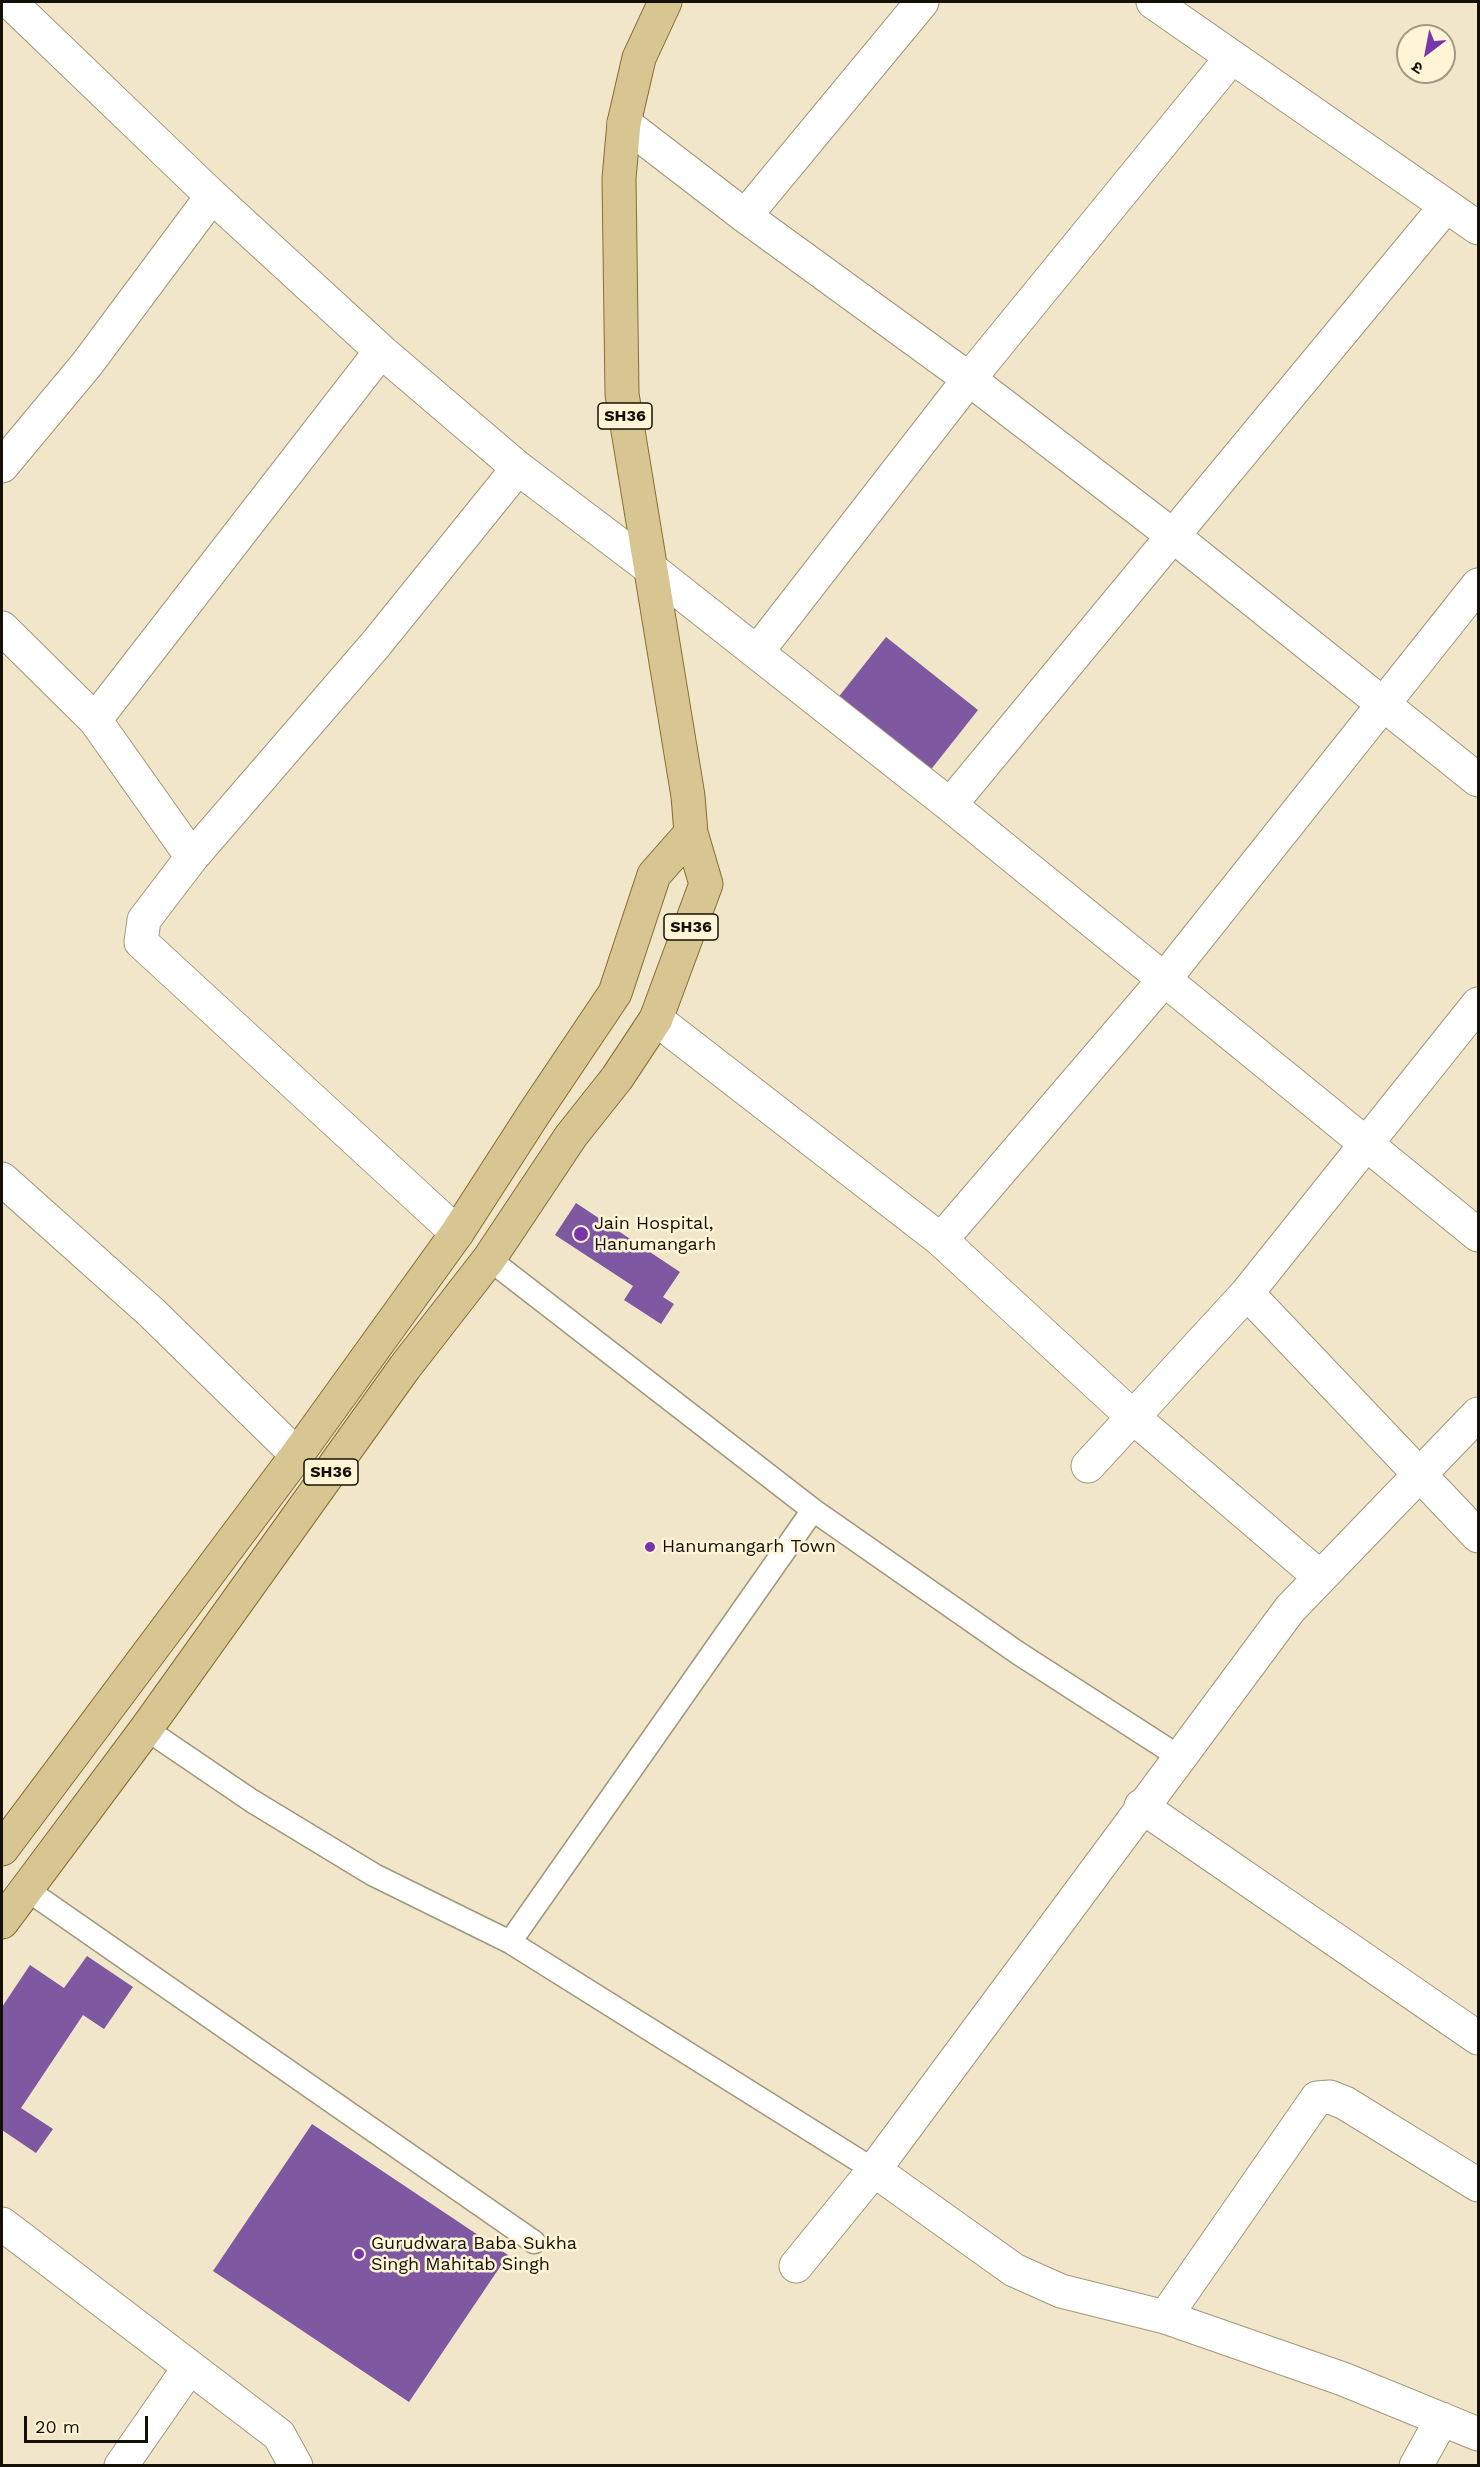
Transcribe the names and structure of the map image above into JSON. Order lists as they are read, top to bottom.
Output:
{
  "streets": {
    "main road": ["SH36"]
  },
  "places": ["Jain Hospital, Hanumangarh", "Hanumangarh Town", "Gurudwara Baba Sukha Singh Mahitab Singh"],
  "scale_bar": "20 m",
  "north": "bottom left"
}
